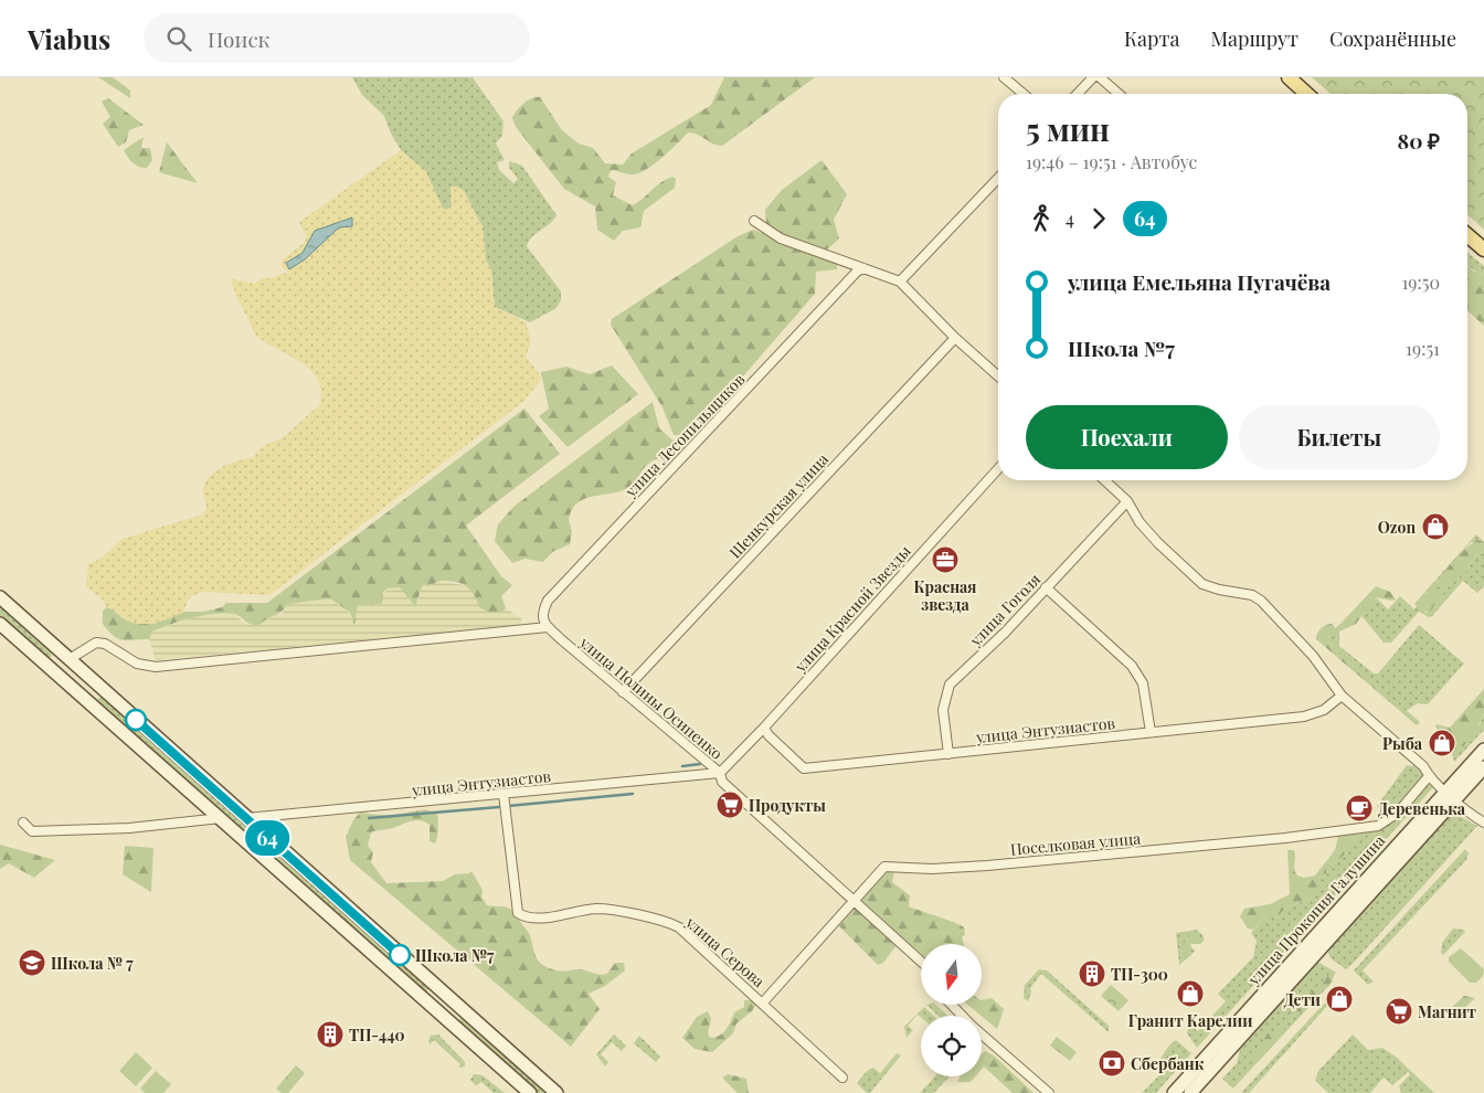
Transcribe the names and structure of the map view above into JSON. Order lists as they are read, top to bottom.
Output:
{
  "streets": {
    "main road": ["улица Прокопия Галушина"],
    "street": [
      "улица Лесопильщиков",
      "Шенкурская улица",
      "улица Красной Звезды",
      "улица Гоголя",
      "улица Полины Осипенко",
      "улица Энтузиастов",
      "Поселковая улица",
      "улица Серова"
    ]
  },
  "crossings": [
    ["улица Лесопильщиков", "улица Полины Осипенко"],
    ["Шенкурская улица", "улица Полины Осипенко"],
    ["улица Красной Звезды", "улица Полины Осипенко"],
    ["улица Красной Звезды", "улица Энтузиастов"],
    ["улица Гоголя", "улица Энтузиастов"],
    ["улица Полины Осипенко", "улица Энтузиастов"],
    ["улица Полины Осипенко", "Поселковая улица"],
    ["улица Энтузиастов", "улица Серова"],
    ["Поселковая улица", "улица Серова"]
  ],
  "places": {
    "shop": [
      "Ozon",
      "Рыба",
      "Гранит Карелии",
      "Дети"
    ],
    "office": ["Красная звезда"],
    "supermarket": ["Продукты", "Магнит"],
    "cafe": ["Деревенька"],
    "other": ["Школа №7"],
    "school or university": ["Школа № 7"],
    "building": ["ТП-300", "ТП-440"],
    "bank": ["Сбербанк"]
  },
  "lines": ["bus line 64"],
  "north": "bottom",
  "page": {
    "header": "Viabus",
    "search": "Поиск",
    "nav": ["Карта", "Маршрут", "Сохранённые"],
    "on_map": "64",
    "heading": ["5 мин", "19:46 – 19:51 · Автобус", "80 ₽"],
    "legs": ["4", "64"],
    "list": [
      {
        "name": "улица Емельяна Пугачёва",
        "value": "19:50"
      },
      {
        "name": "Школа №7",
        "value": "19:51"
      }
    ],
    "buttons": ["Поехали", "Билеты"]
  }
}
